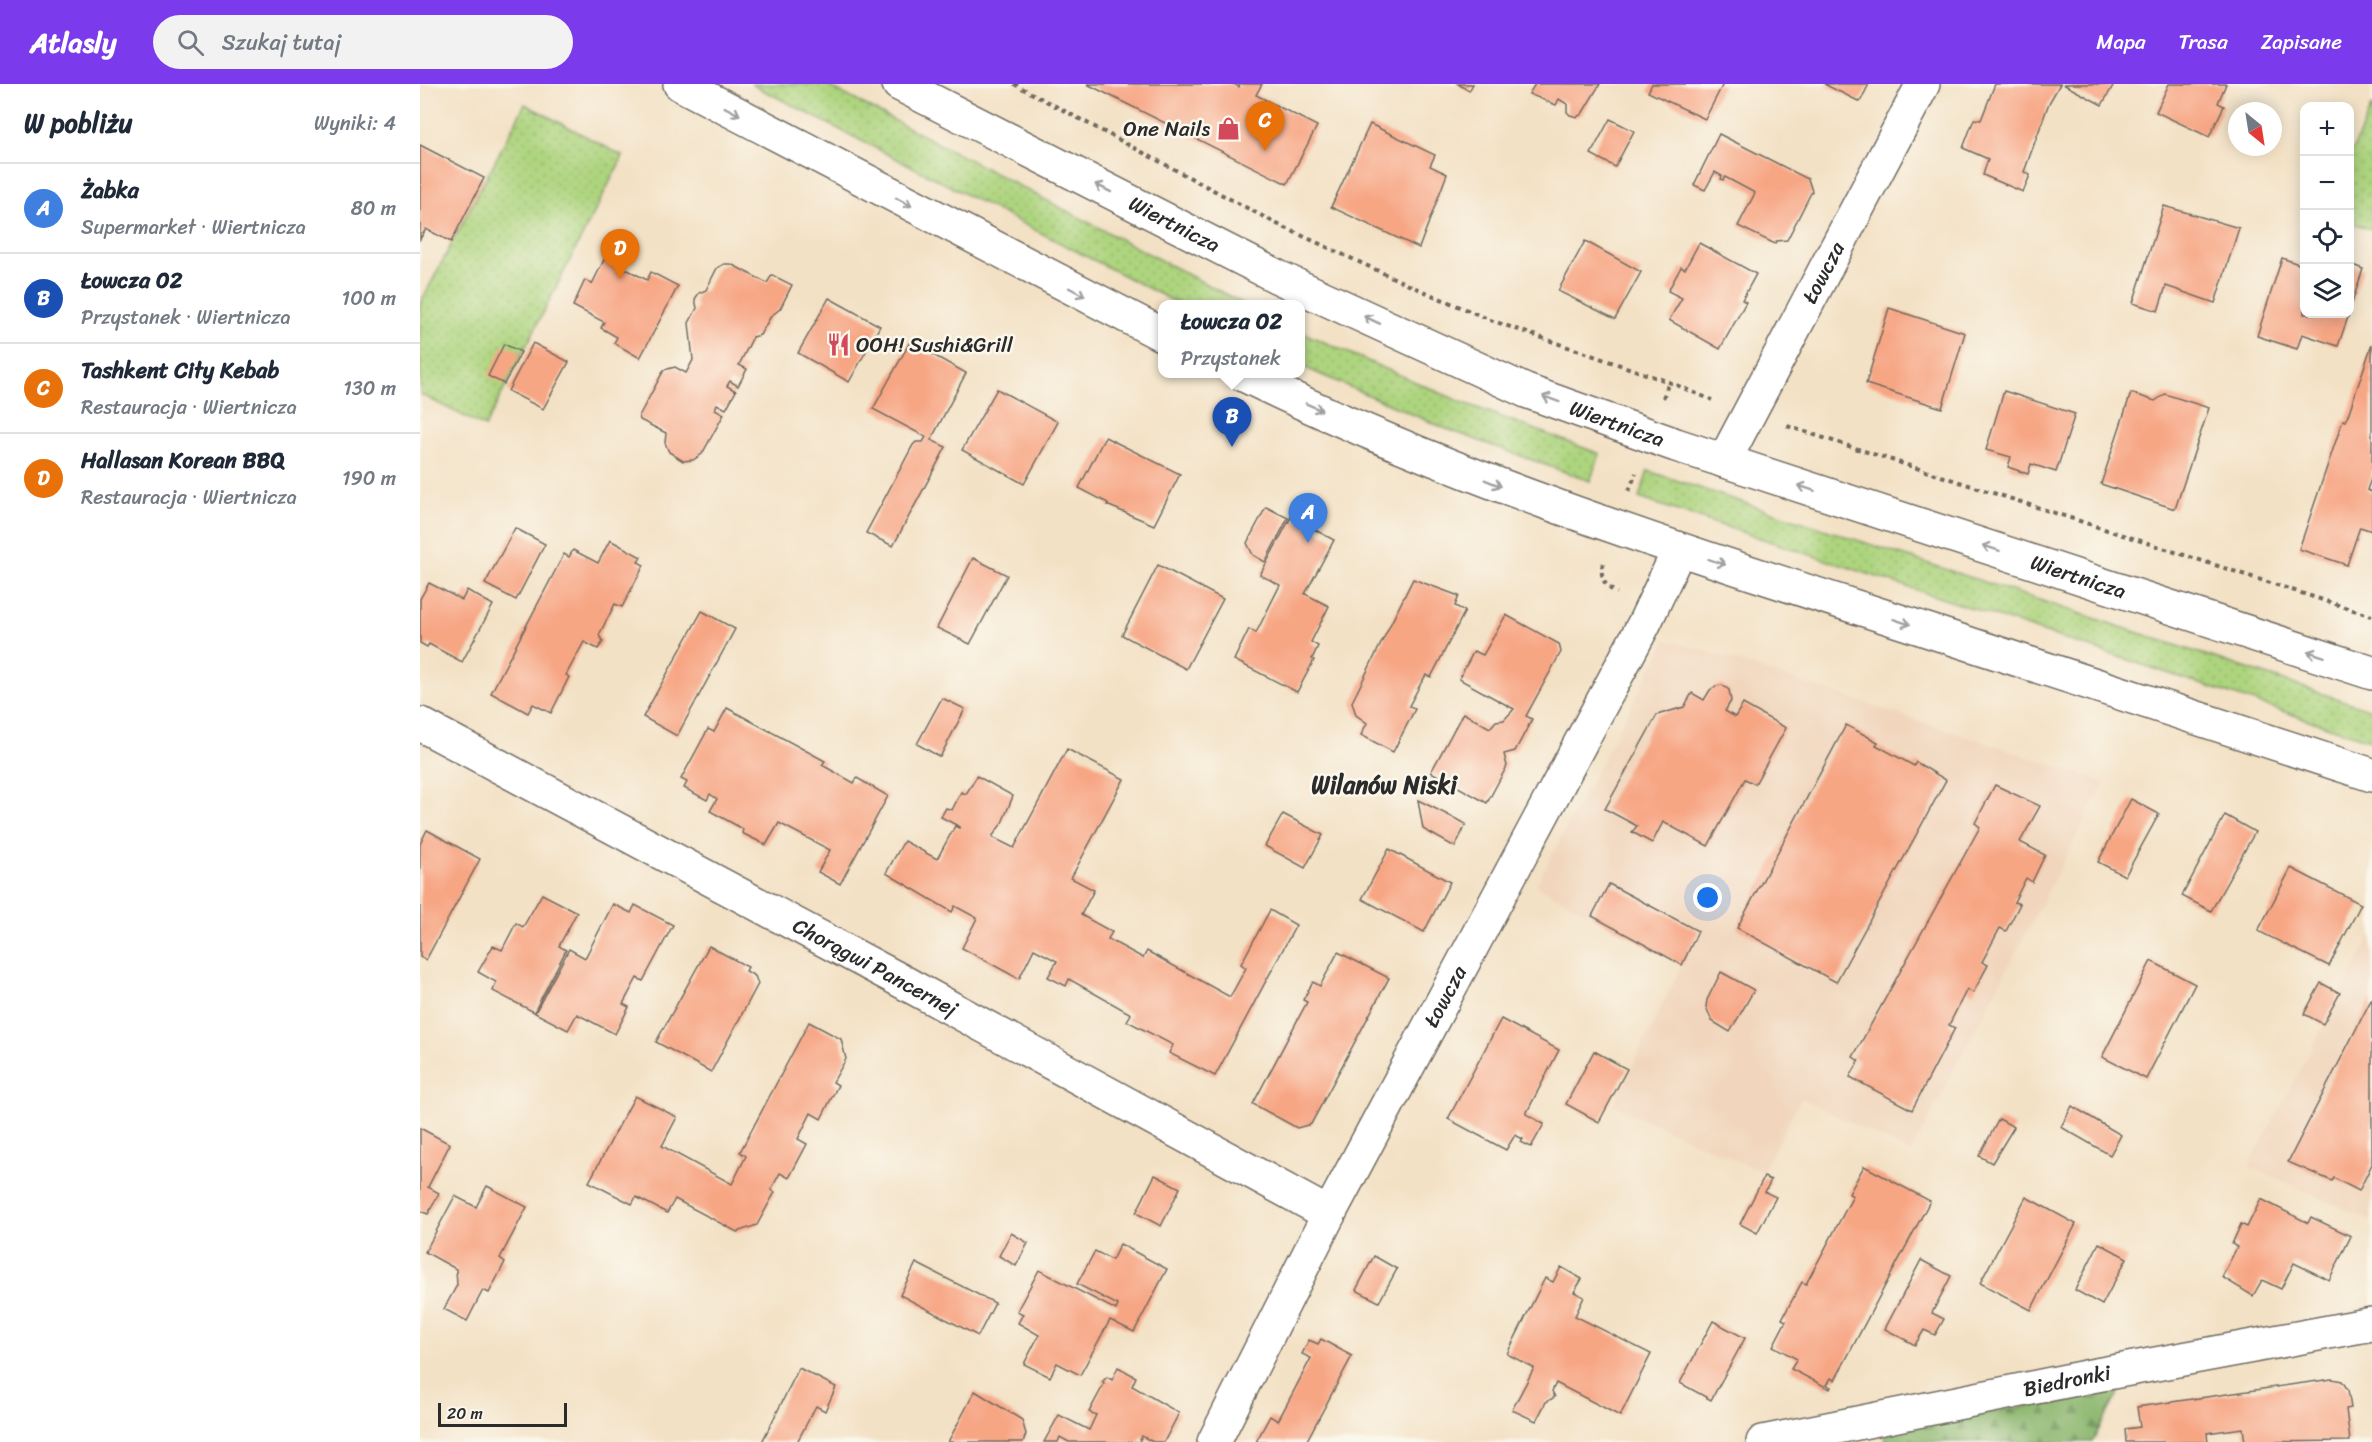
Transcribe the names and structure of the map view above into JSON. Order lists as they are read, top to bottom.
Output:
{
  "streets": {
    "main road": [
      "Wiertnicza",
      "Łowcza",
      "Chorągwi Pancernej",
      "Biedronki"
    ]
  },
  "crossings": [
    ["Wiertnicza", "Łowcza"],
    ["Łowcza", "Chorągwi Pancernej"]
  ],
  "districts": ["Wilanów Niski"],
  "places": {
    "shop": ["One Nails"],
    "restaurant": ["OOH! Sushi&Grill"]
  },
  "scale_bar": "20 m",
  "north": "bottom right",
  "page": {
    "header": "Atlasly",
    "search": "Szukaj tutaj",
    "nav": ["Mapa", "Trasa", "Zapisane"],
    "heading": ["W pobliżu", "Wyniki: 4"],
    "pins": [
      "C",
      "D",
      "B",
      "A"
    ],
    "map_buttons": ["+", "−"],
    "list": [
      {
        "mark": "A",
        "name": "Żabka",
        "note": "Supermarket · Wiertnicza",
        "value": "80 m"
      },
      {
        "mark": "B",
        "name": "Łowcza 02",
        "note": "Przystanek · Wiertnicza",
        "value": "100 m"
      },
      {
        "mark": "C",
        "name": "Tashkent City Kebab",
        "note": "Restauracja · Wiertnicza",
        "value": "130 m"
      },
      {
        "mark": "D",
        "name": "Hallasan Korean BBQ",
        "note": "Restauracja · Wiertnicza",
        "value": "190 m"
      }
    ],
    "popup": ["Łowcza 02", "Przystanek"],
    "scale": "20 m"
  }
}
